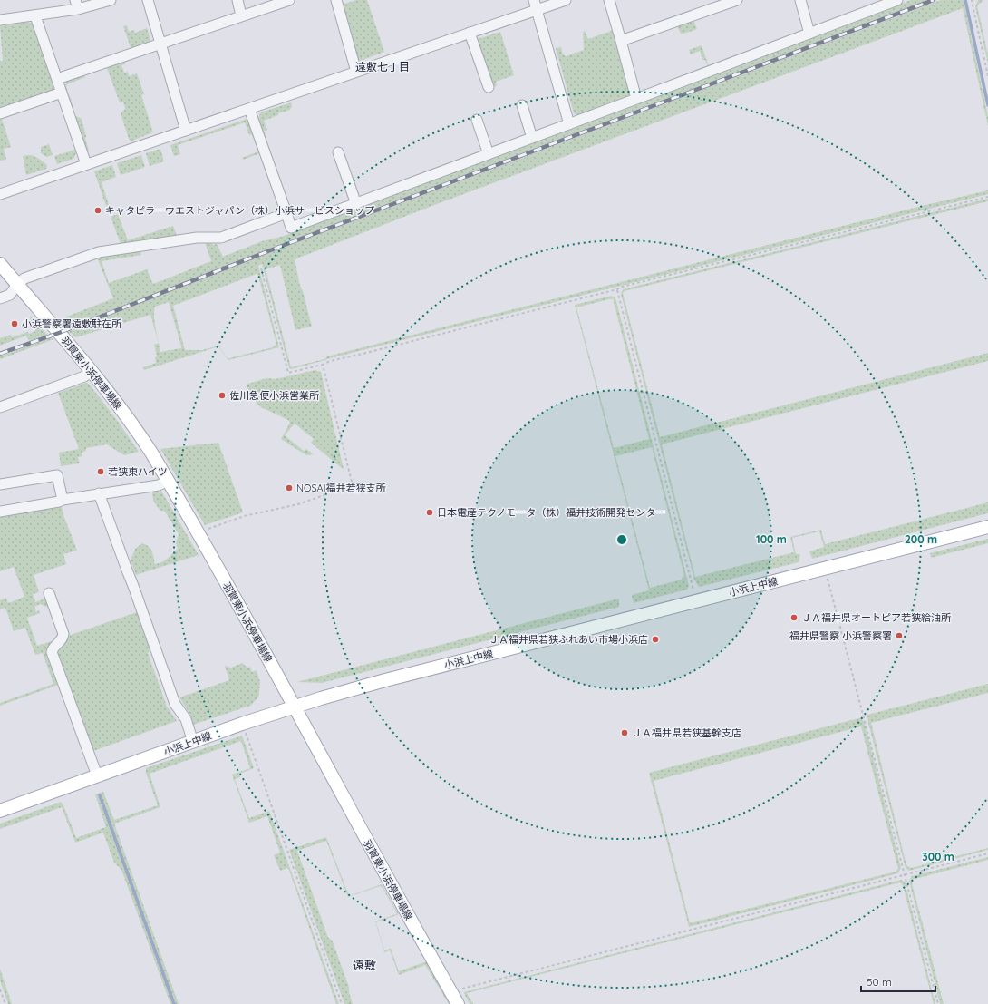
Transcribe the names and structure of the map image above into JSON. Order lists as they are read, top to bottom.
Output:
{
  "streets": {
    "main road": ["羽賀東小浜停車場線", "小浜上中線"]
  },
  "crossings": [
    ["羽賀東小浜停車場線", "小浜上中線"]
  ],
  "districts": ["遠敷七丁目", "遠敷"],
  "places": [
    "キャタピラーウエストジャパン（株）小浜サービスショップ",
    "小浜警察署遠敷駐在所",
    "佐川急便小浜営業所",
    "若狭東ハイツ",
    "NOSAI福井若狭支所",
    "日本電産テクノモータ（株）福井技術開発センター",
    "ＪＡ福井県オートピア若狭給油所",
    "福井県警察 小浜警察署",
    "ＪＡ福井県若狭ふれあい市場小浜店",
    "ＪＡ福井県若狭基幹支店"
  ],
  "scale_bar": "50 m",
  "rings": ["100 m", "200 m", "300 m"]
}
